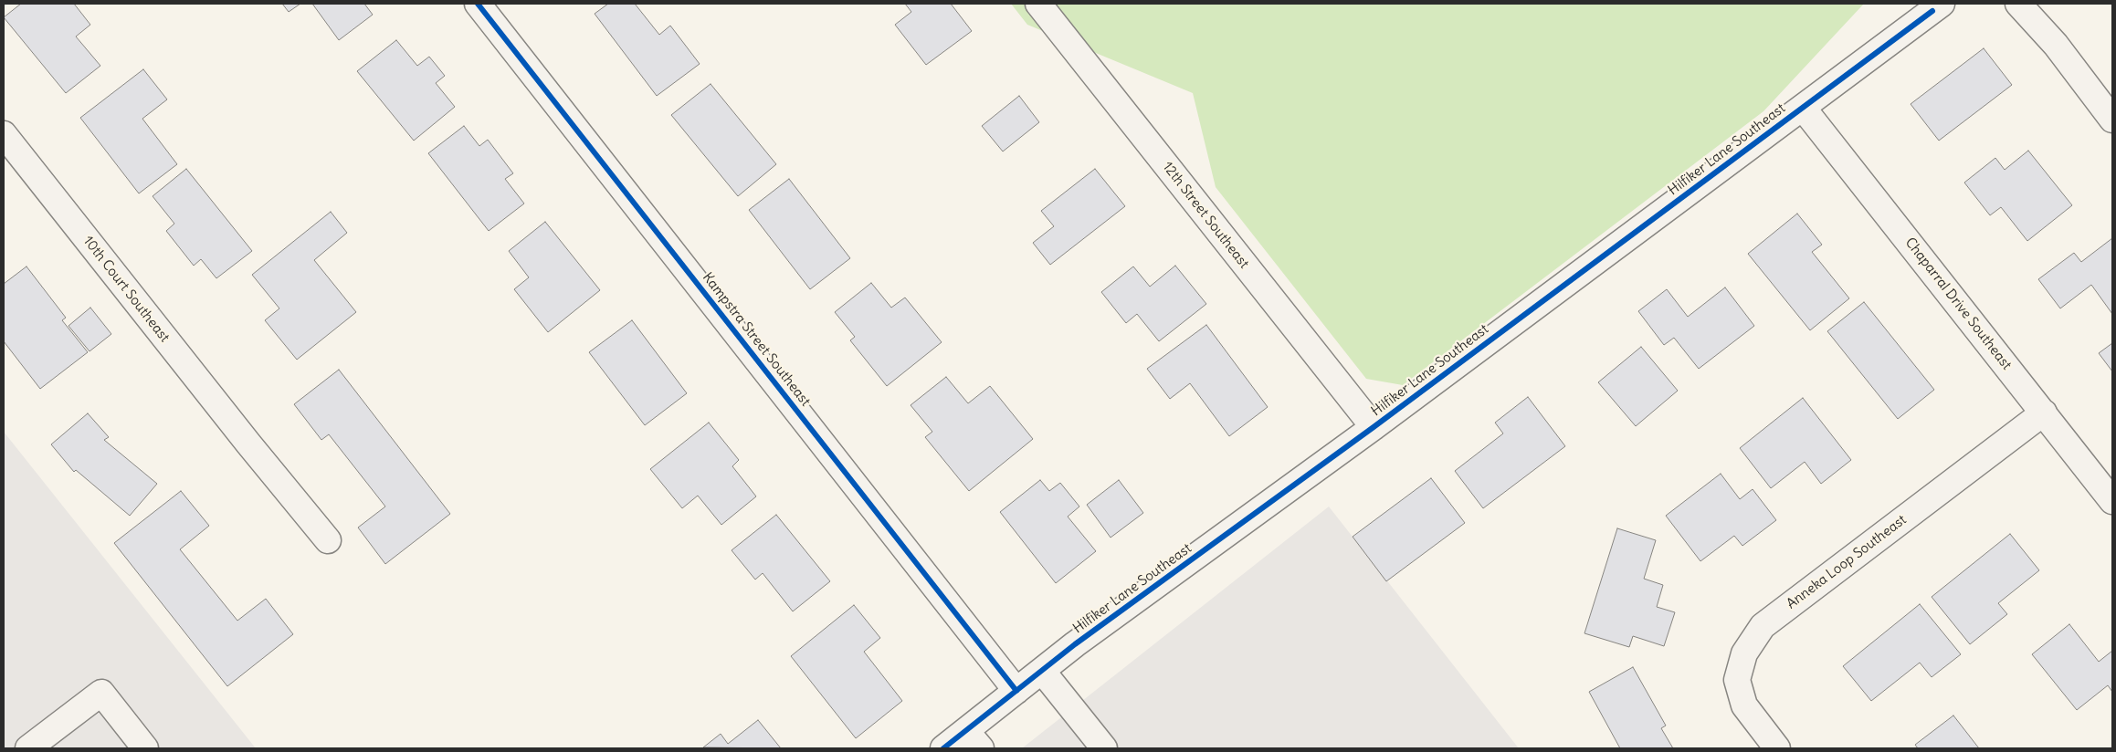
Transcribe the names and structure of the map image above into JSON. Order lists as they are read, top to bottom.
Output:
{
  "streets": {
    "street": [
      "Hilfiker Lane Southeast",
      "12th Street Southeast",
      "10th Court Southeast",
      "Chaparral Drive Southeast",
      "Kampstra Street Southeast",
      "Anneka Loop Southeast"
    ]
  },
  "crossings": [
    ["Hilfiker Lane Southeast", "12th Street Southeast"],
    ["Hilfiker Lane Southeast", "Chaparral Drive Southeast"],
    ["Hilfiker Lane Southeast", "Kampstra Street Southeast"],
    ["Chaparral Drive Southeast", "Anneka Loop Southeast"]
  ]
}
